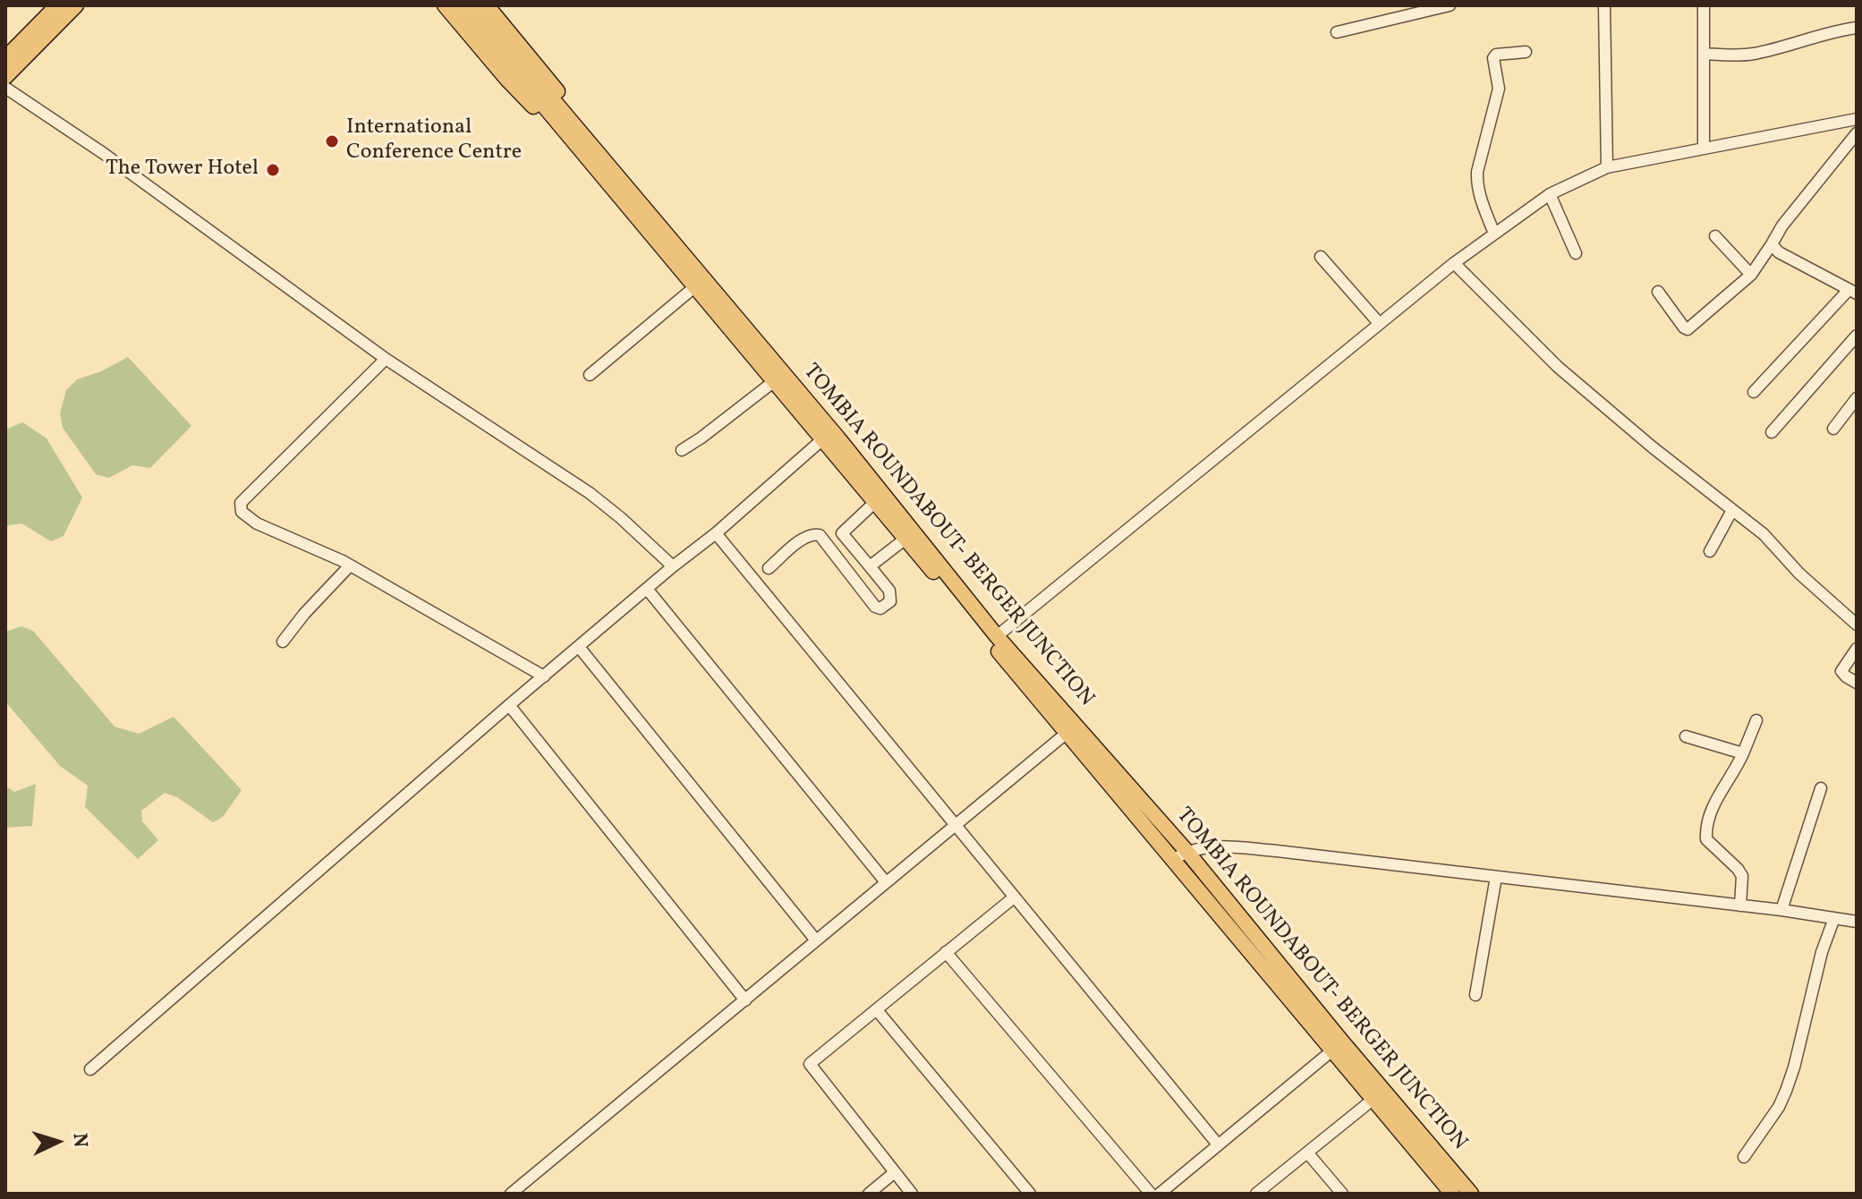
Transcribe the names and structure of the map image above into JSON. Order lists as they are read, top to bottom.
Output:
{
  "streets": {
    "main road": ["TOMBIA ROUNDABOUT- BERGER JUNCTION"]
  },
  "places": ["International Conference Centre", "The Tower Hotel"],
  "north": "right"
}
